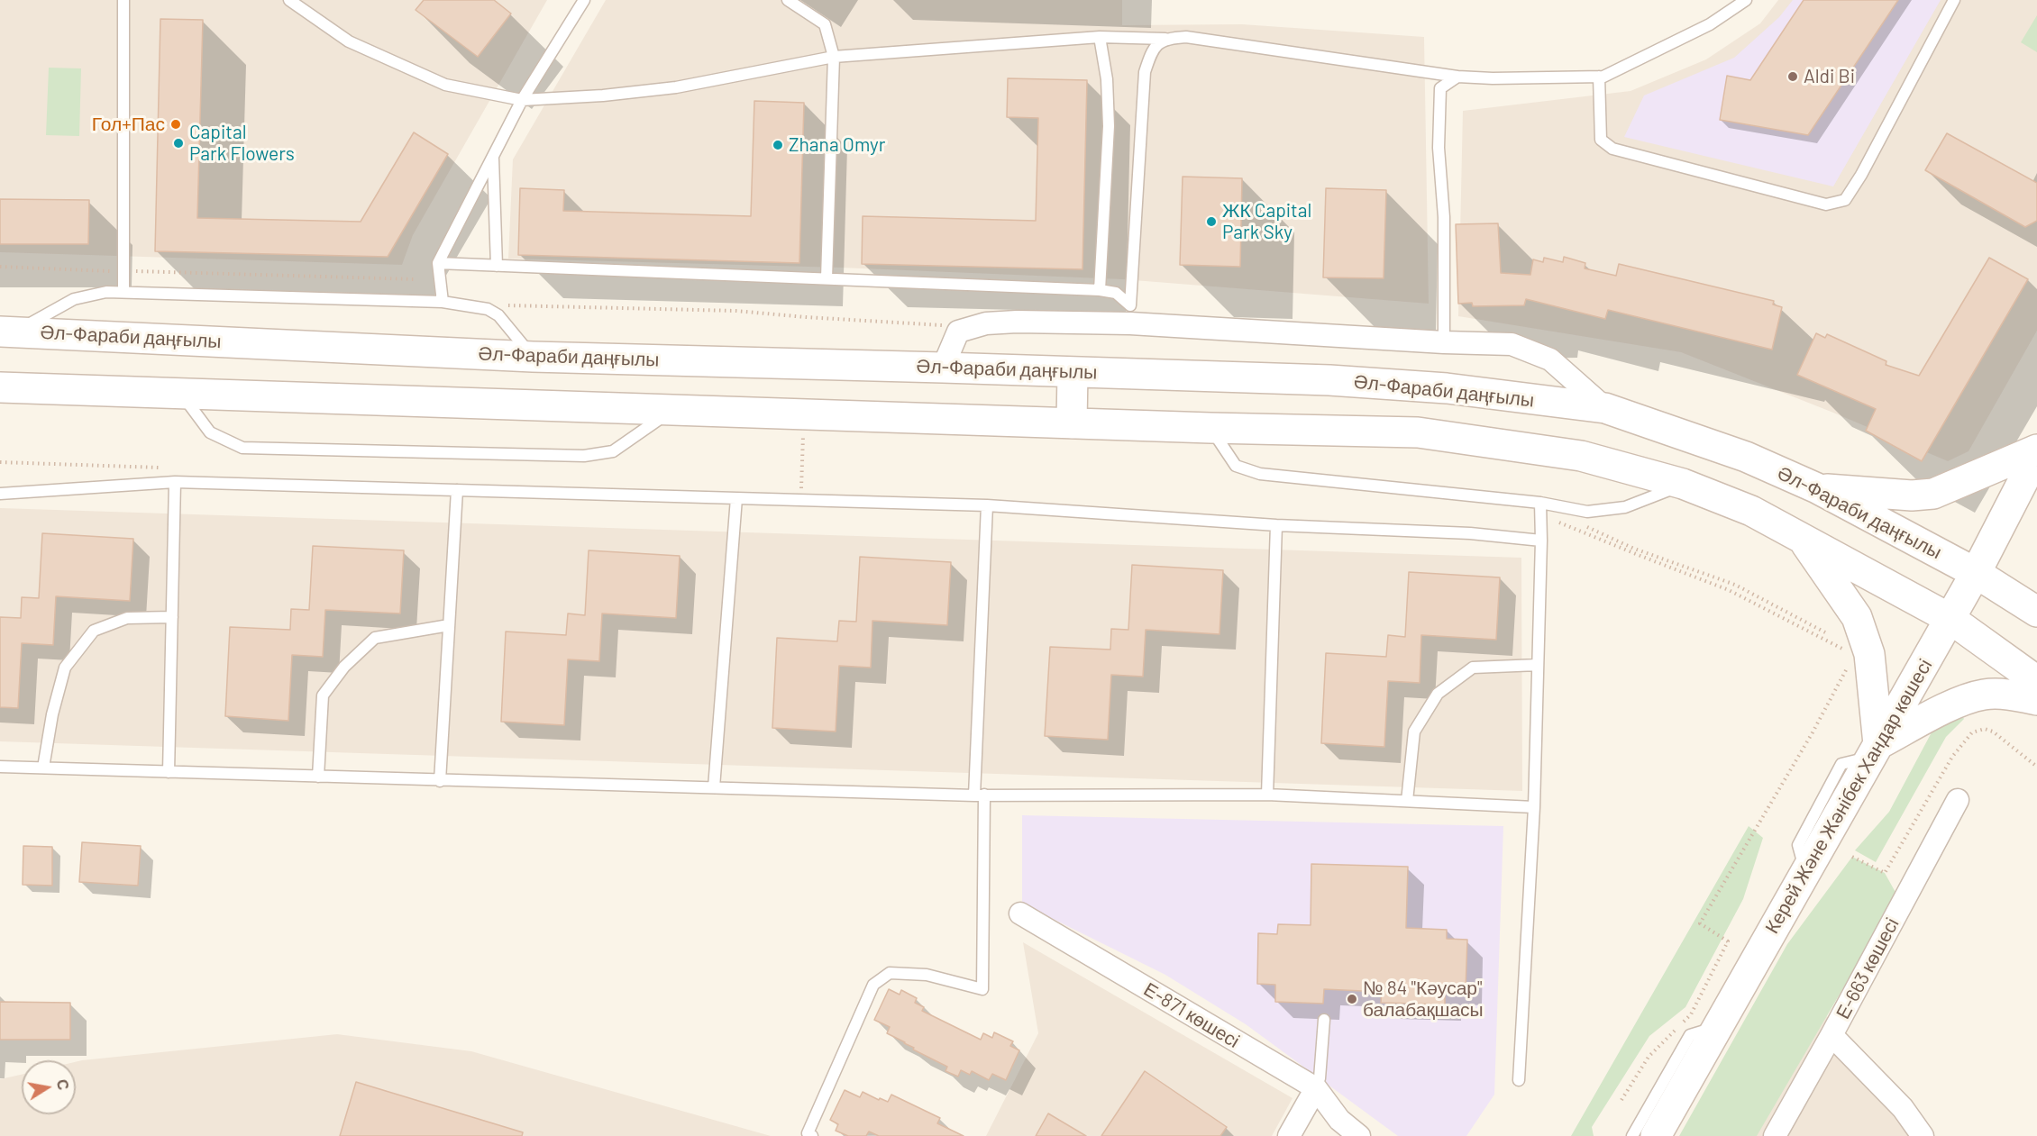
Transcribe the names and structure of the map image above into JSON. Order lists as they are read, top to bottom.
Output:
{
  "streets": {
    "main road": ["Әл-Фараби даңғылы", "Керей Және Жәнібек Хандар көшесі"],
    "street": ["Е-663 көшесі", "Е-871 көшесі"]
  },
  "crossings": [
    ["Әл-Фараби даңғылы", "Керей Және Жәнібек Хандар көшесі"]
  ],
  "places": [
    "Aldi Bi",
    "Гол+Пас",
    "Capital Park Flowers",
    "Zhana Omyr",
    "ЖК Capital Park Sky",
    "№ 84 \"Кәусар\" балабақшасы"
  ],
  "north": "right"
}
